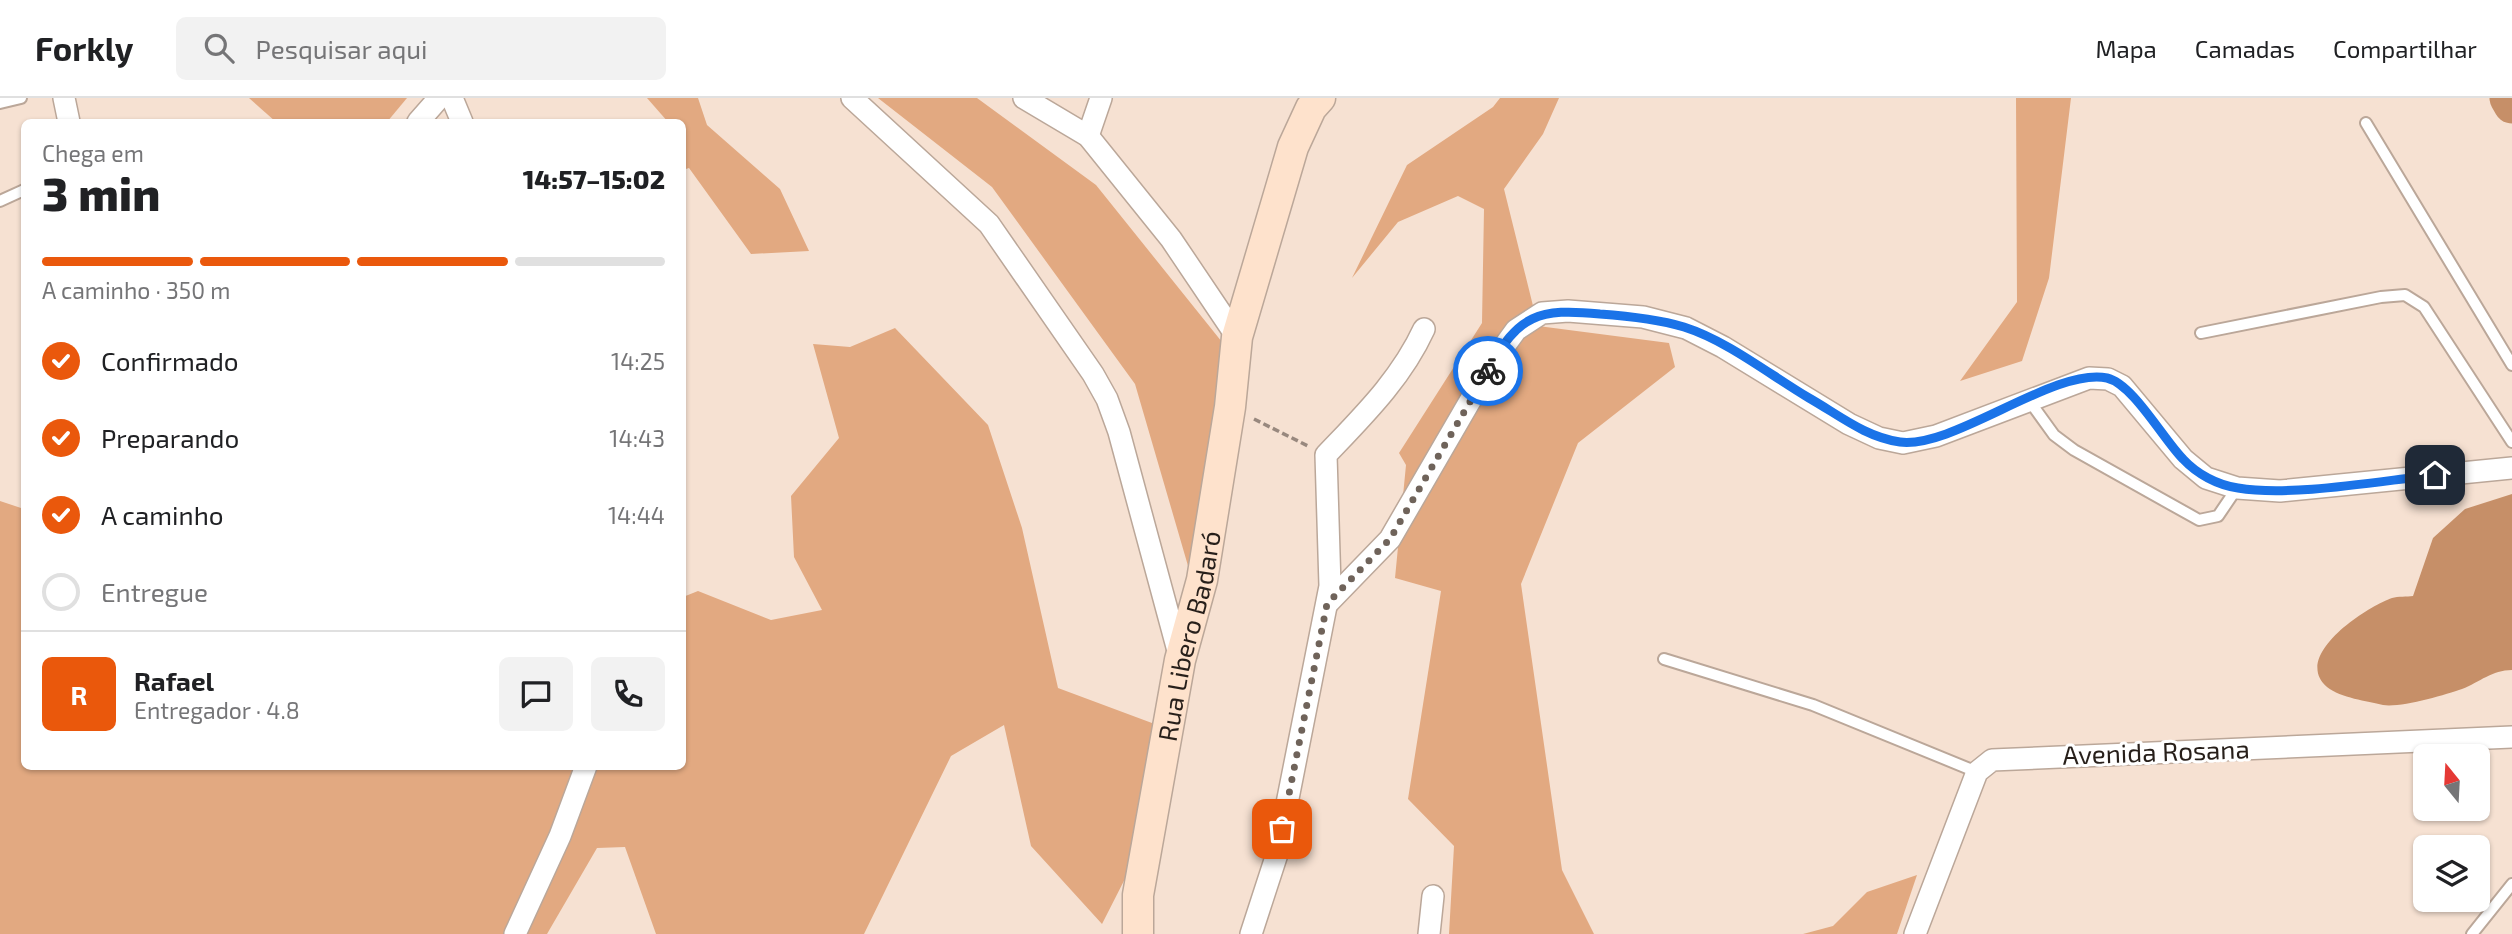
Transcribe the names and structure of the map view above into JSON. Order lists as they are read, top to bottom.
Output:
{
  "streets": {
    "street": ["Rua Libero Badaró", "Avenida Rosana"]
  },
  "north": "top",
  "page": {
    "header": "Forkly",
    "search": "Pesquisar aqui",
    "nav": ["Mapa", "Camadas", "Compartilhar"],
    "heading": ["3 min", "Chega em", "14:57–15:02"],
    "panel": ["Rafael", "Entregador · 4.8"],
    "bar": "A caminho · 350 m",
    "list": [
      ["Confirmado", "14:25"],
      ["Preparando", "14:43"],
      ["A caminho", "14:44"],
      "Entregue"
    ],
    "round": "R"
  }
}
